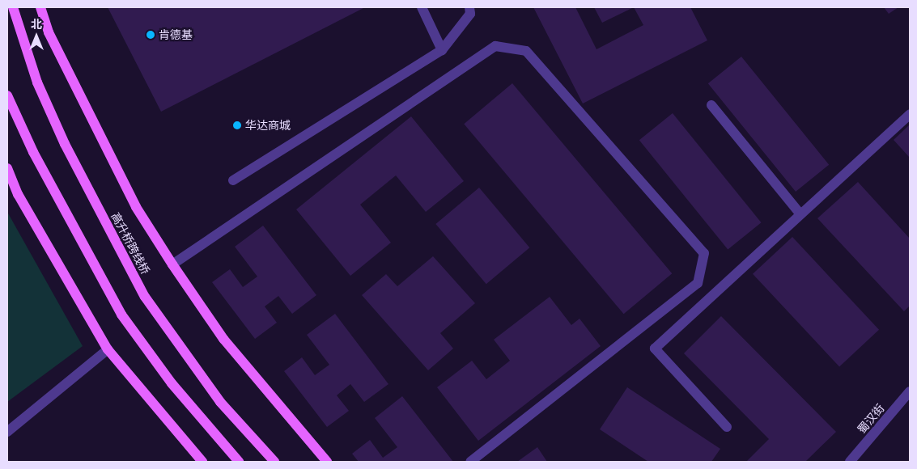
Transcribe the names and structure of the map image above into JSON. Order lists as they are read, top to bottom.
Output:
{
  "streets": {
    "main road": ["高升桥跨线桥"],
    "street": ["蜀汉街"]
  },
  "places": ["肯德基", "华达商城"],
  "north": "top"
}
